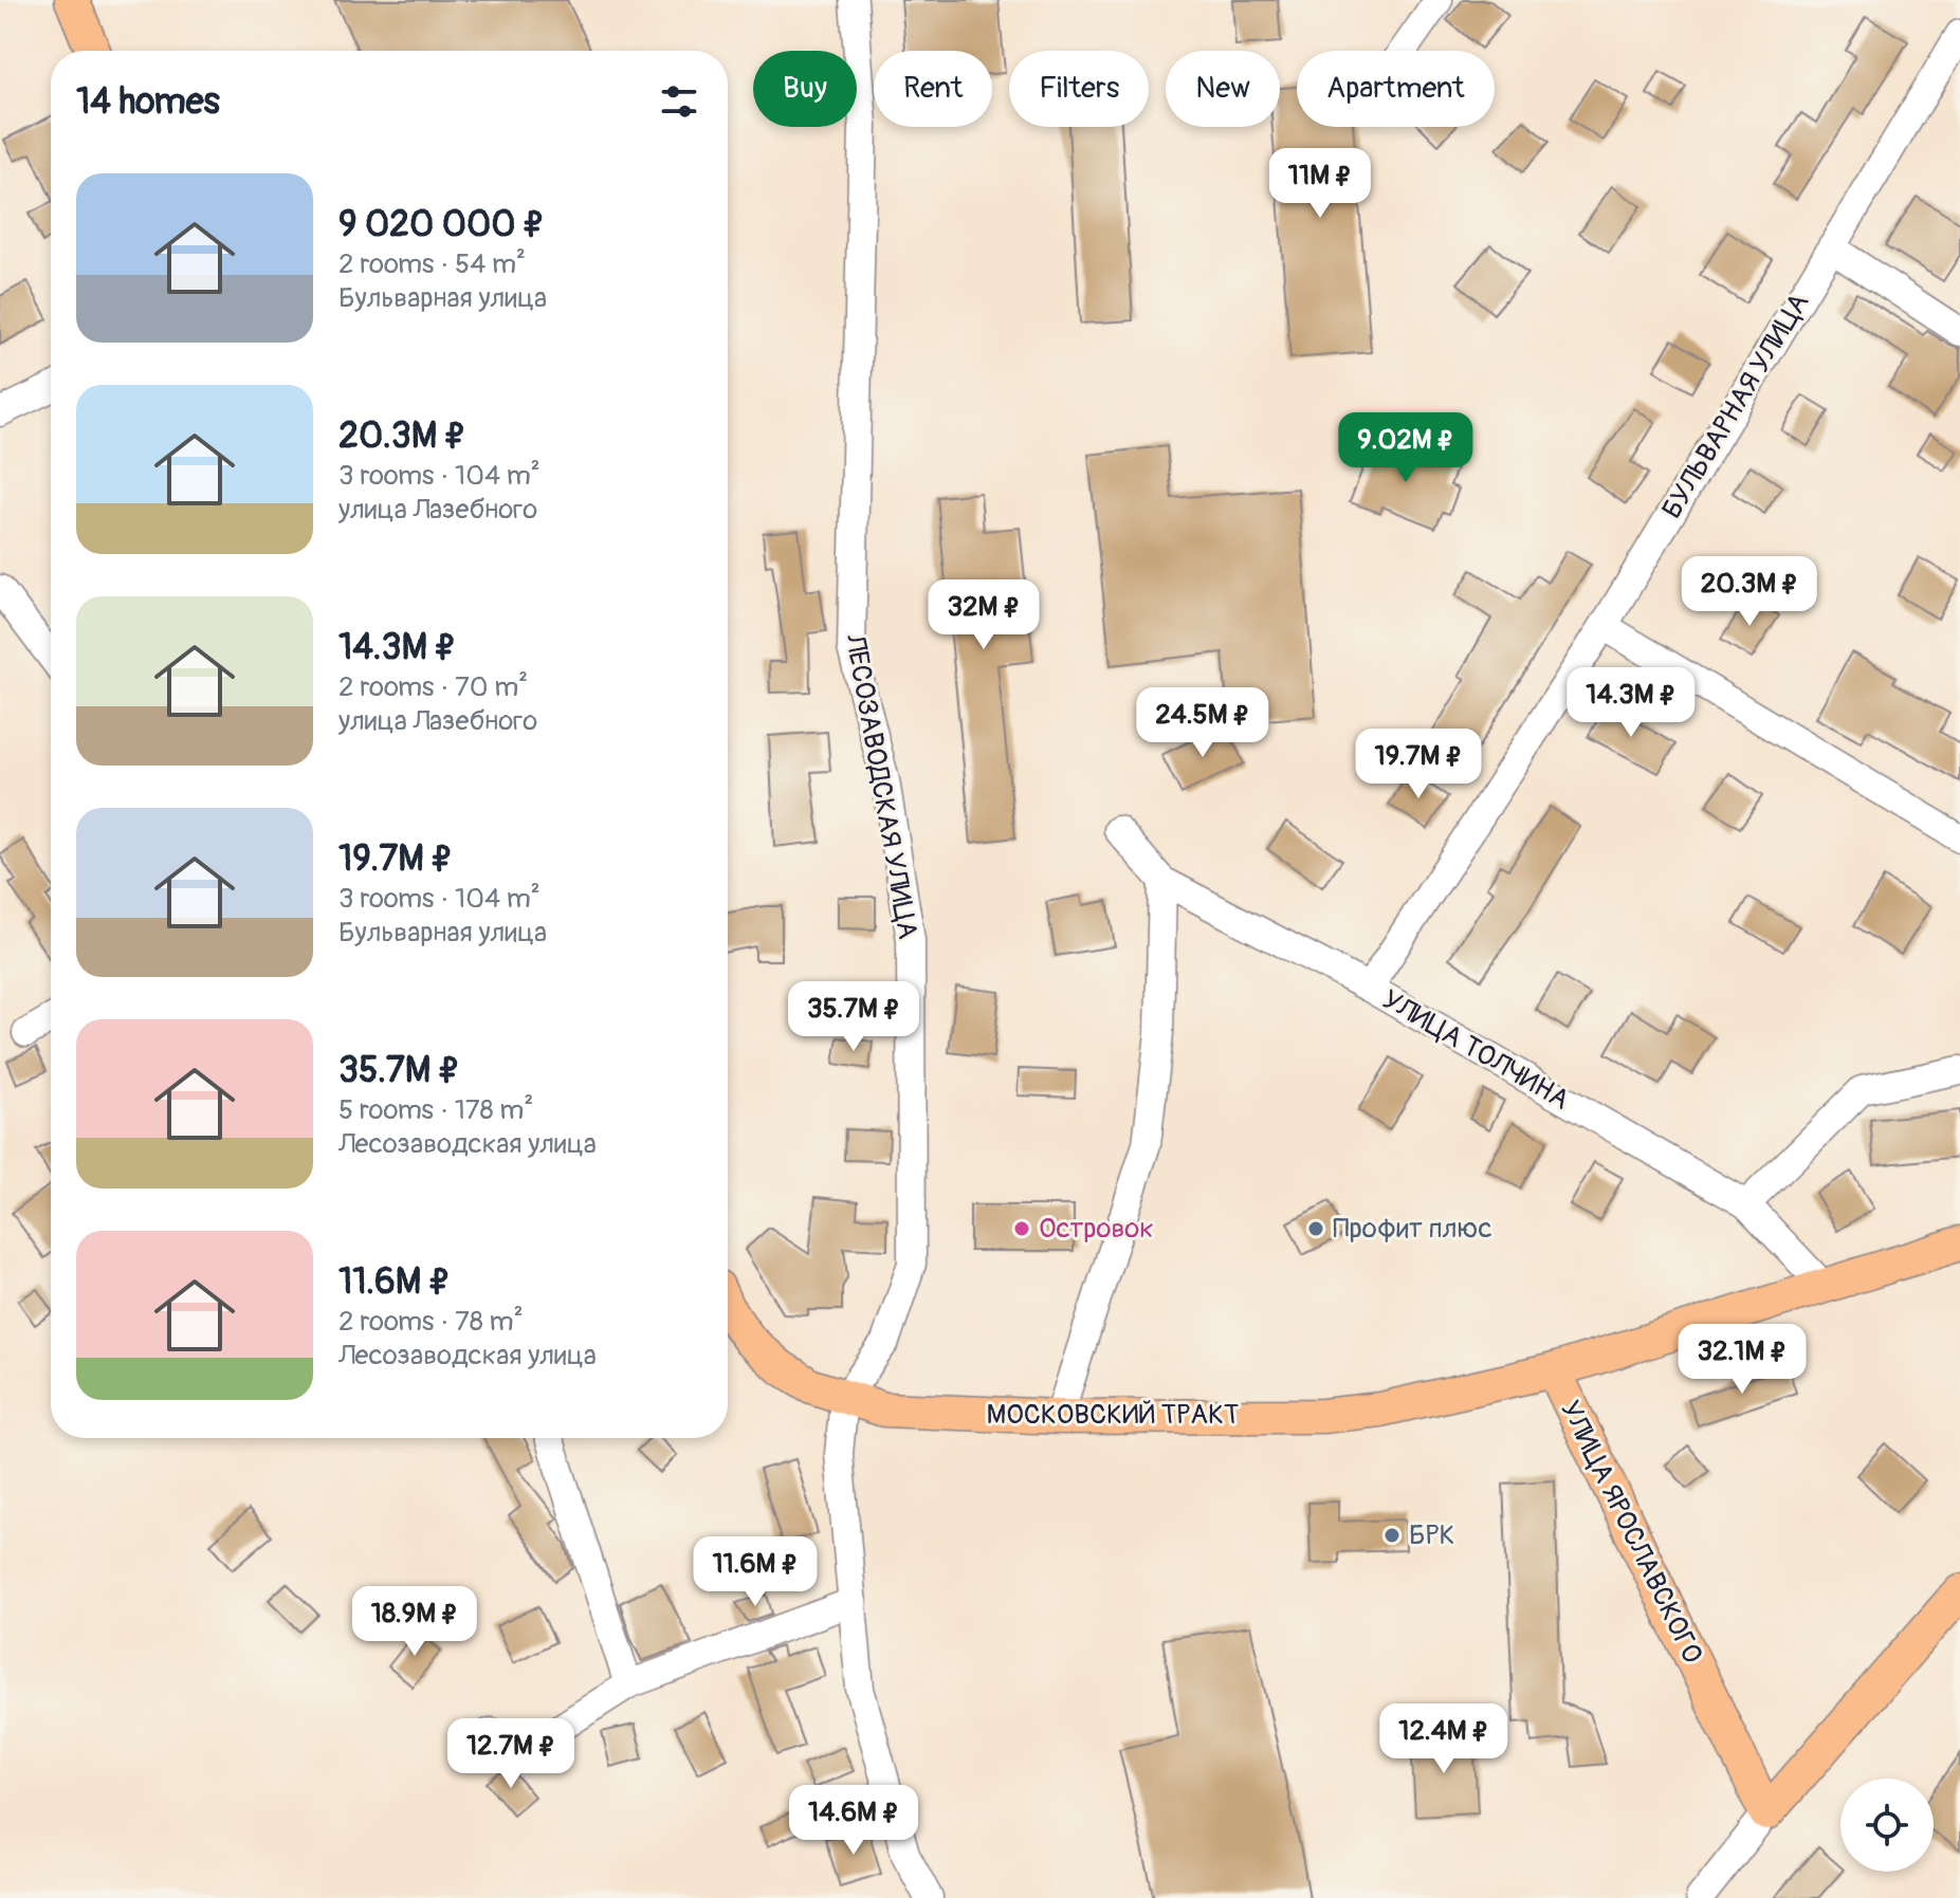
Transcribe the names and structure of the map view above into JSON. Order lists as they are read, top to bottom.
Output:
{
  "streets": {
    "main road": ["МОСКОВСКИЙ ТРАКТ", "УЛИЦА ЯРОСЛАВСКОГО"],
    "street": ["БУЛЬВАРНАЯ УЛИЦА", "ЛЕСОЗАВОДСКАЯ УЛИЦА", "УЛИЦА ТОЛЧИНА"]
  },
  "crossings": [
    ["БУЛЬВАРНАЯ УЛИЦА", "УЛИЦА ТОЛЧИНА"],
    ["ЛЕСОЗАВОДСКАЯ УЛИЦА", "МОСКОВСКИЙ ТРАКТ"],
    ["УЛИЦА ТОЛЧИНА", "УЛИЦА ЯРОСЛАВСКОГО"],
    ["МОСКОВСКИЙ ТРАКТ", "УЛИЦА ЯРОСЛАВСКОГО"]
  ],
  "places": ["Островок", "Профит плюс", "БРК"],
  "page": {
    "chip": [
      "Buy",
      "Rent",
      "Filters",
      "New",
      "Apartment"
    ],
    "heading": "14 homes",
    "price": [
      "11M ₽",
      "9.02M ₽",
      "20.3M ₽",
      "32M ₽",
      "14.3M ₽",
      "24.5M ₽",
      "19.7M ₽",
      "35.7M ₽",
      "32.1M ₽",
      "11.6M ₽",
      "18.9M ₽",
      "12.4M ₽",
      "12.7M ₽",
      "14.6M ₽"
    ],
    "list": [
      {
        "name": "9 020 000 ₽",
        "note": "2 rooms · 54 m² · Бульварная улица"
      },
      {
        "name": "20.3M ₽",
        "note": "3 rooms · 104 m² · улица Лазебного"
      },
      {
        "name": "14.3M ₽",
        "note": "2 rooms · 70 m² · улица Лазебного"
      },
      {
        "name": "19.7M ₽",
        "note": "3 rooms · 104 m² · Бульварная улица"
      },
      {
        "name": "35.7M ₽",
        "note": "5 rooms · 178 m² · Лесозаводская улица"
      },
      {
        "name": "11.6M ₽",
        "note": "2 rooms · 78 m² · Лесозаводская улица"
      }
    ]
  }
}
